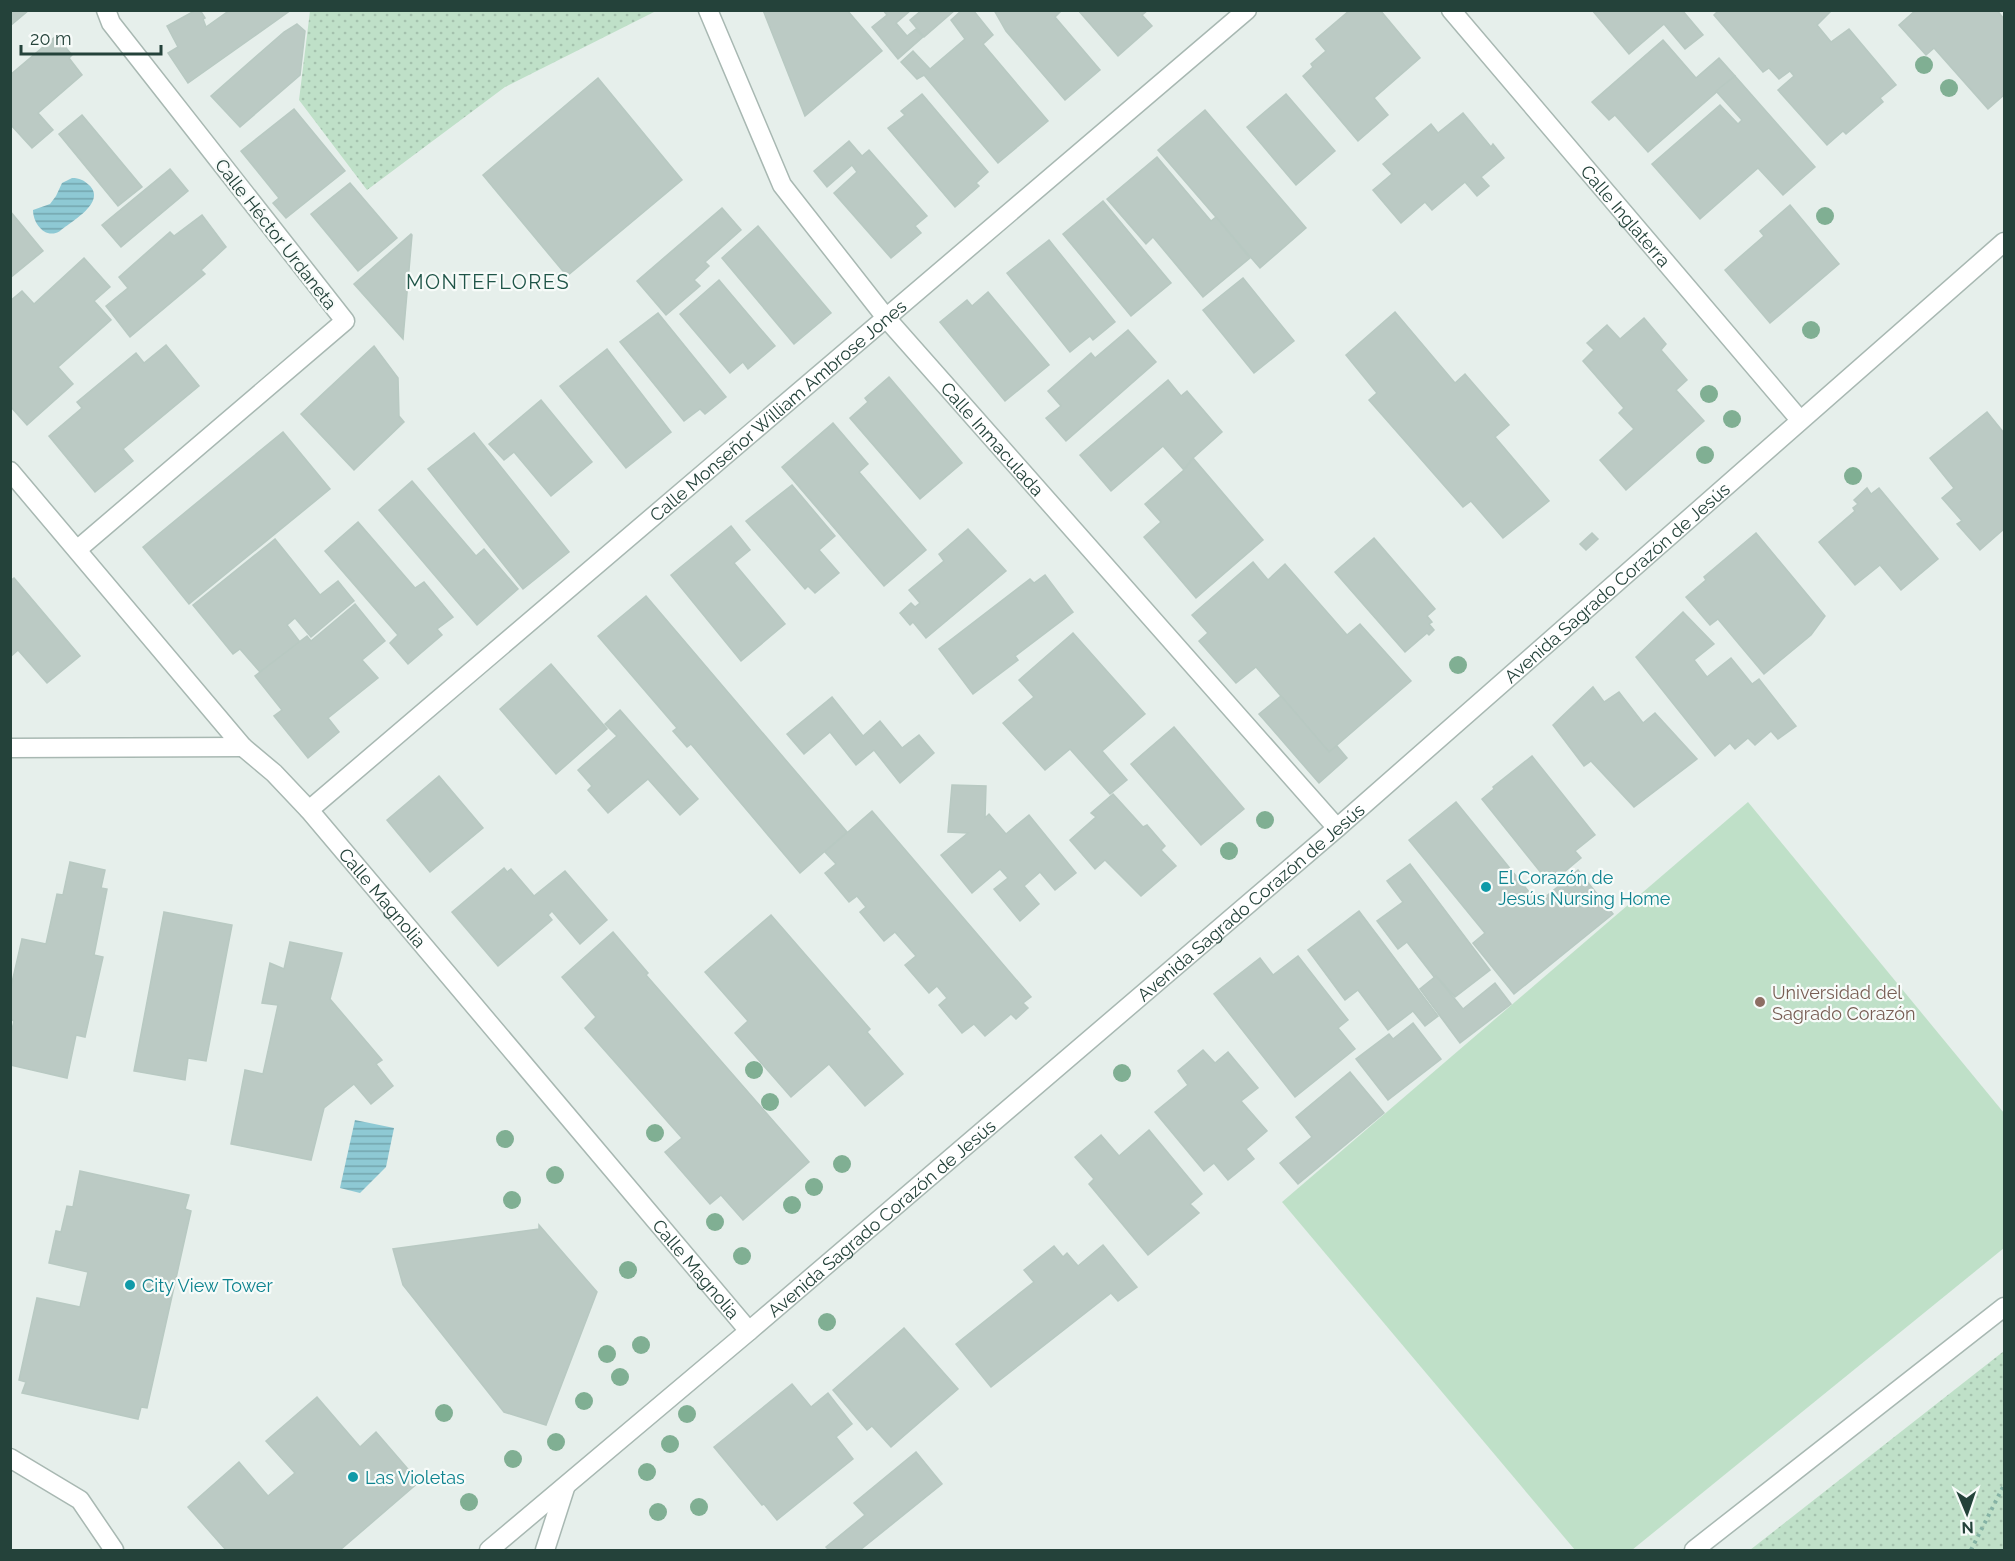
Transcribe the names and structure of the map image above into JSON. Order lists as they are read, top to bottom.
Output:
{
  "streets": {
    "street": [
      "Calle Inglaterra",
      "Calle Héctor Urdaneta",
      "Calle Monseñor William Ambrose Jones",
      "Calle Inmaculada",
      "Avenida Sagrado Corazón de Jesús",
      "Calle Magnolia"
    ]
  },
  "crossings": [
    ["Calle Inglaterra", "Avenida Sagrado Corazón de Jesús"],
    ["Calle Héctor Urdaneta", "Calle Magnolia"],
    ["Calle Monseñor William Ambrose Jones", "Calle Inmaculada"],
    ["Calle Monseñor William Ambrose Jones", "Calle Magnolia"],
    ["Calle Inmaculada", "Avenida Sagrado Corazón de Jesús"],
    ["Avenida Sagrado Corazón de Jesús", "Calle Magnolia"]
  ],
  "districts": ["MONTEFLORES"],
  "places": [
    "El Corazón de Jesús Nursing Home",
    "Universidad del Sagrado Corazón",
    "City View Tower",
    "Las Violetas"
  ],
  "scale_bar": "20 m",
  "north": "bottom"
}
